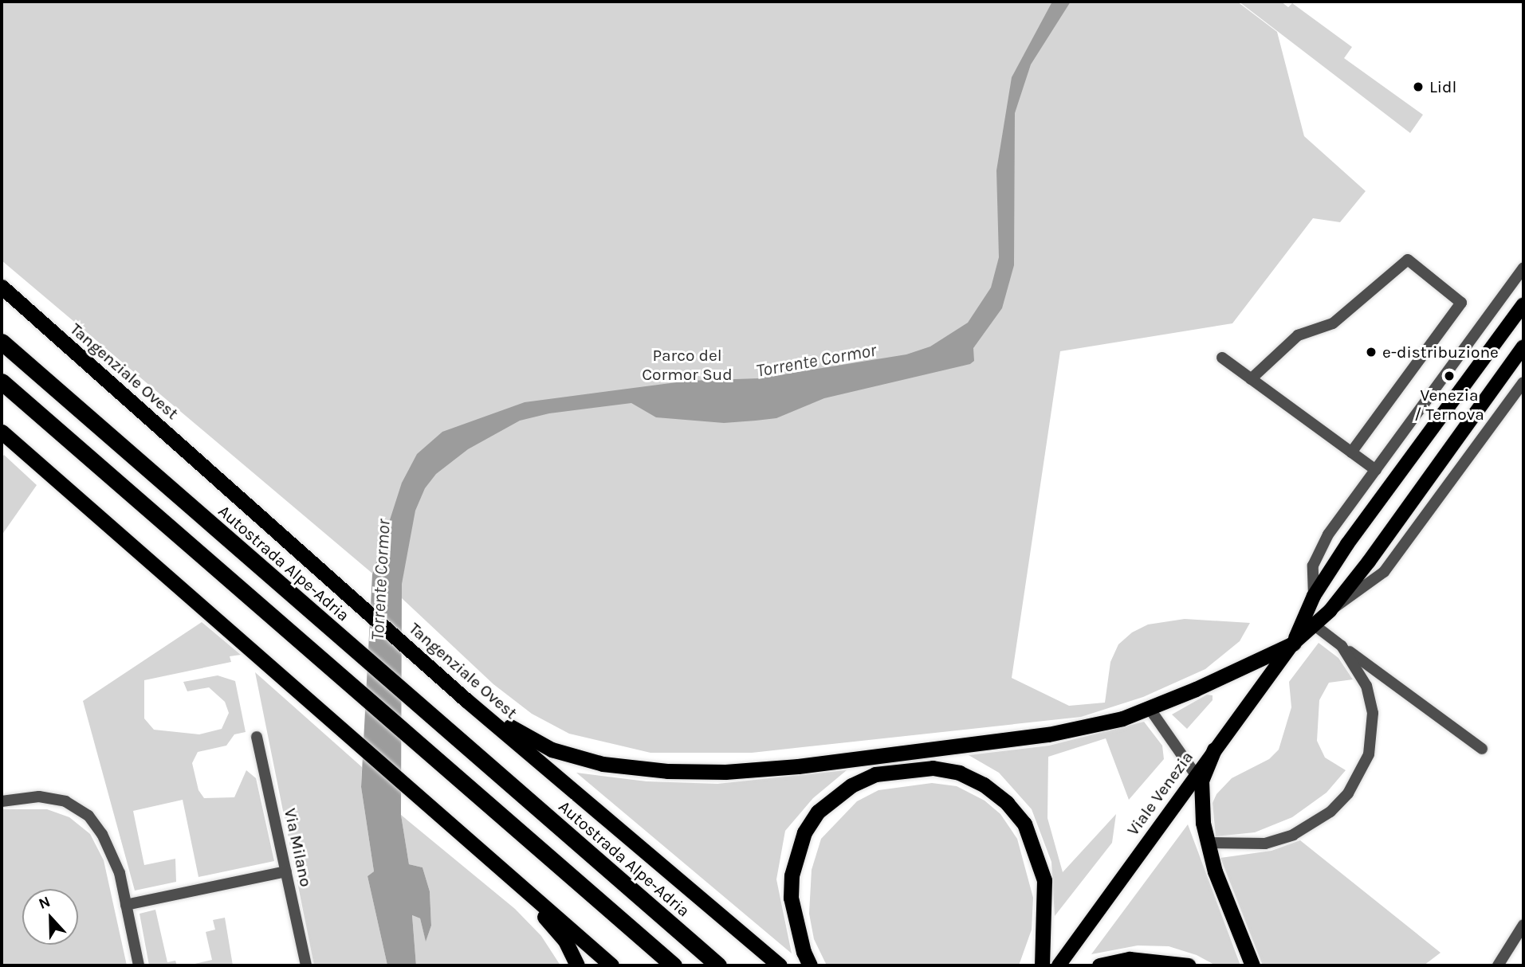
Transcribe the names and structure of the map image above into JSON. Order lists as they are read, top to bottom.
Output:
{
  "streets": {
    "highway": ["Tangenziale Ovest", "Autostrada Alpe-Adria"],
    "main road": ["Viale Venezia"],
    "street": ["Via Milano"]
  },
  "water": ["Torrente Cormor"],
  "parks": ["Parco del Cormor Sud"],
  "places": ["Lidl", "e-distribuzione", "Venezia / Ternova"],
  "north": "top"
}
